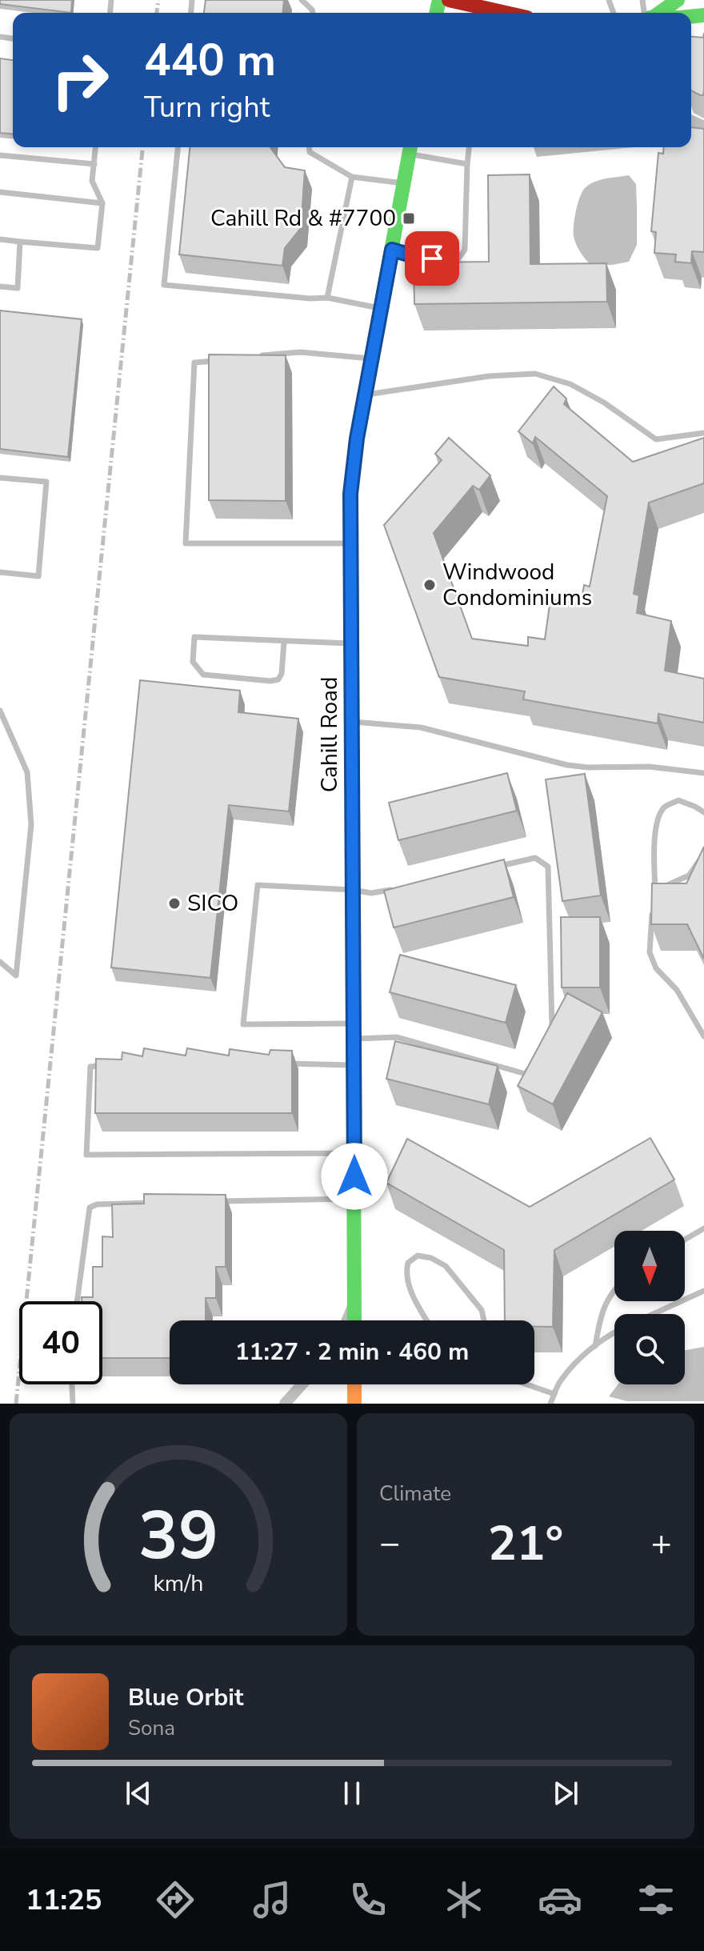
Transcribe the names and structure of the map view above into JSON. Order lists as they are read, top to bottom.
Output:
{
  "streets": {
    "street": ["Cahill Road"]
  },
  "places": {
    "transit": ["Cahill Rd & #7700"],
    "other": ["Windwood Condominiums", "SICO"]
  },
  "north": "bottom",
  "page": {
    "turn": ["440 m", "Turn right"],
    "limit": "40",
    "trip": "11:27 · 2 min · 460 m",
    "tile": "Climate",
    "heat": ["−", "21°", "+"],
    "song": ["Blue Orbit", "Sona"],
    "tabs": "11:25",
    "gauge": ["39", "km/h"]
  }
}
